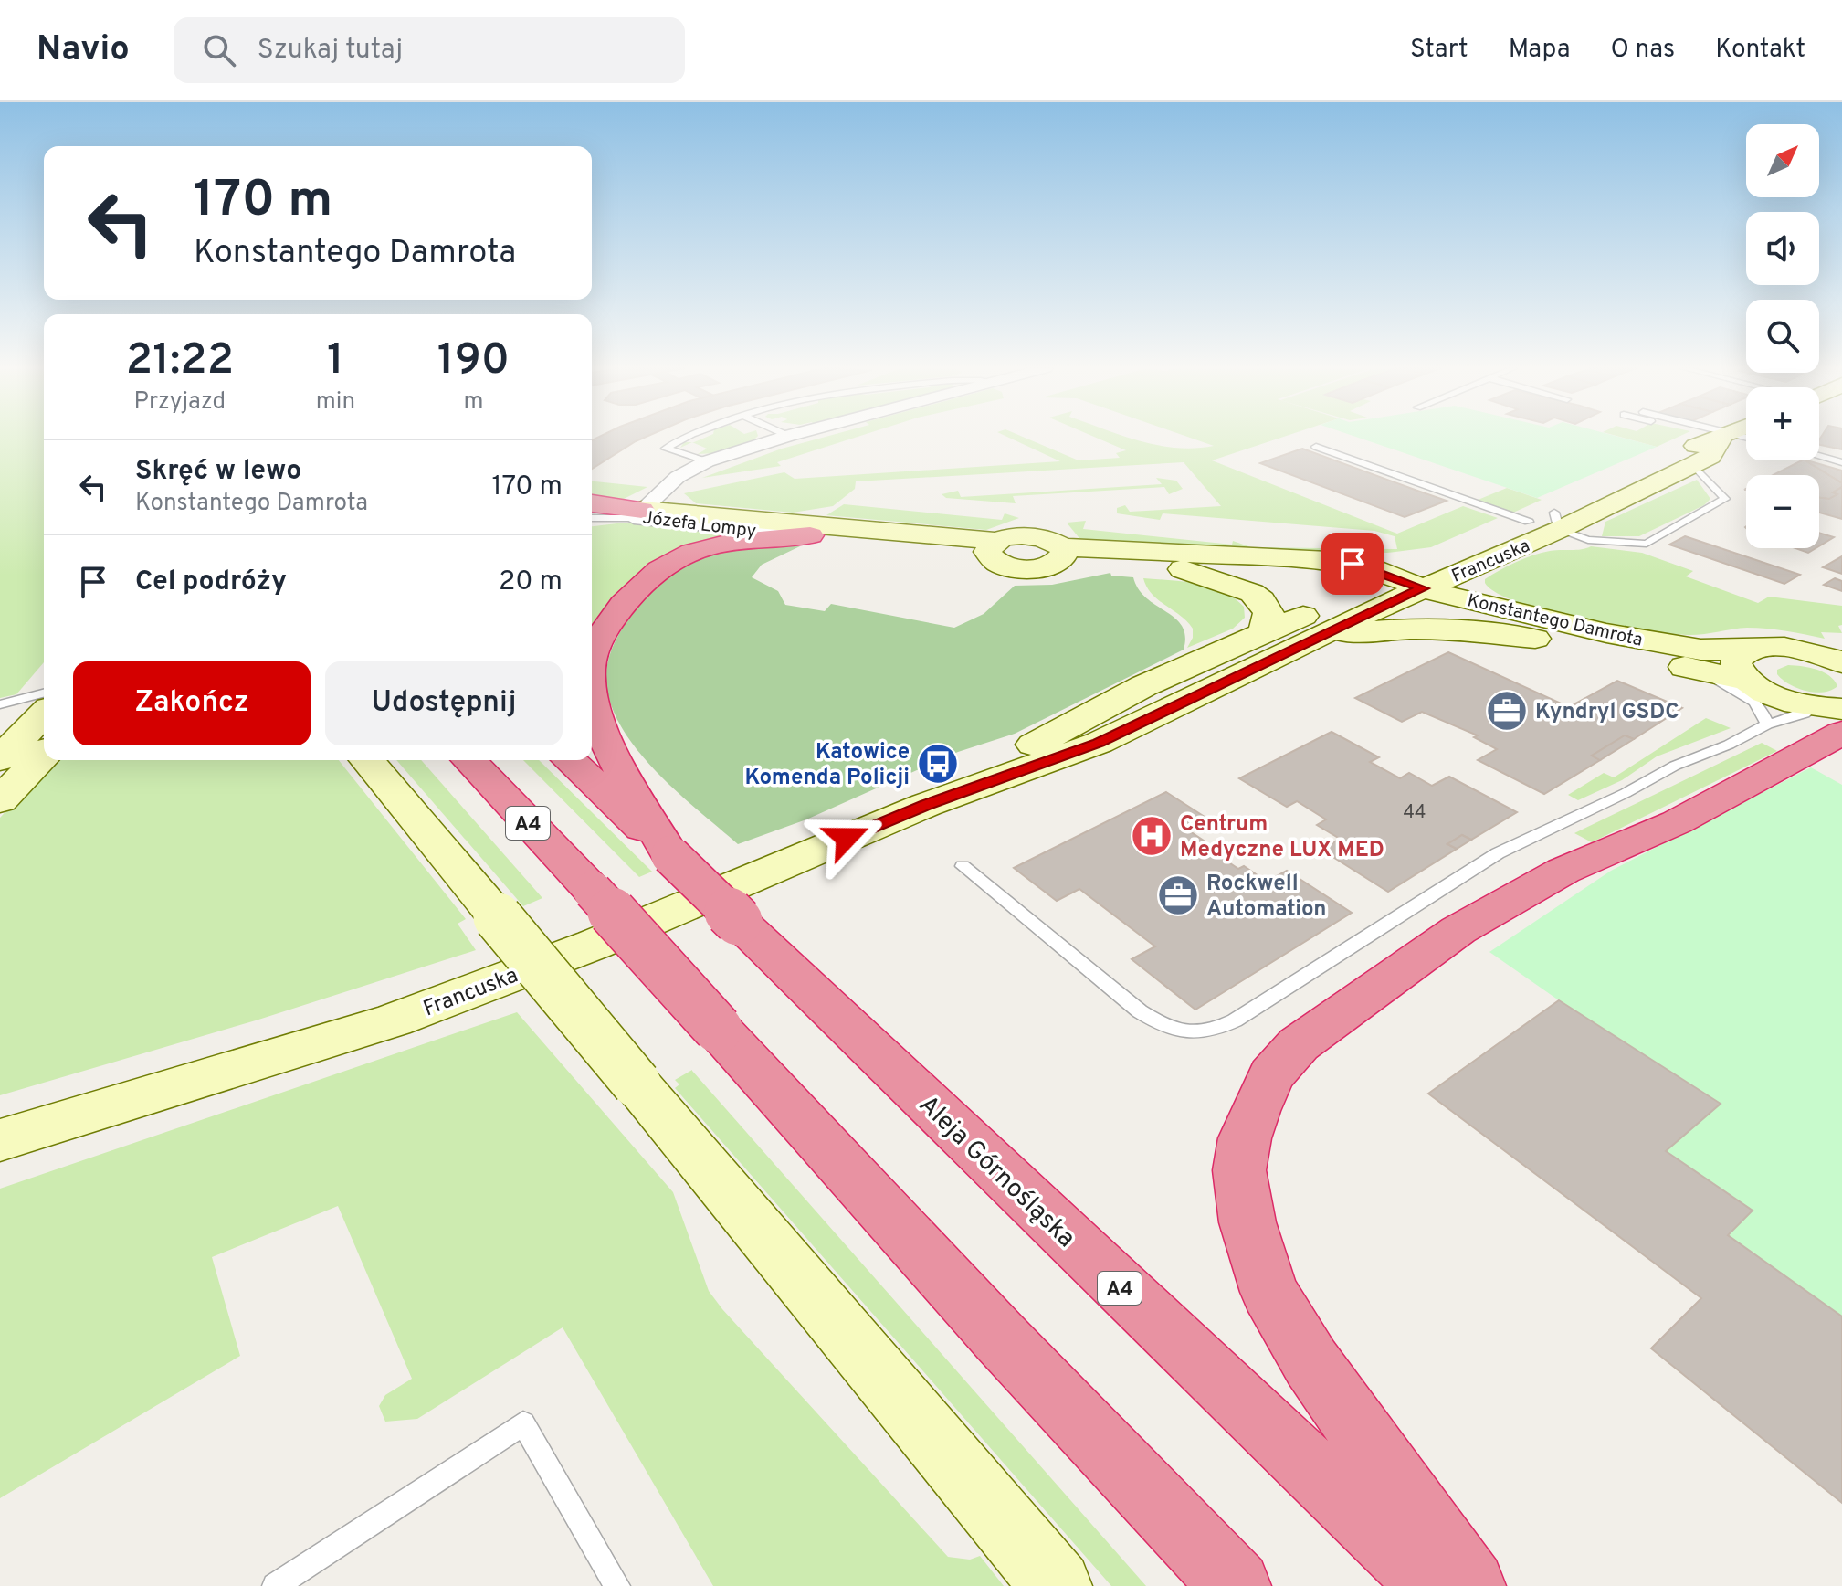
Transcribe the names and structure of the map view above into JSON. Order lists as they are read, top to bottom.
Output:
{
  "streets": {
    "highway": ["A4", "Aleja Górnośląska"],
    "street": ["Józefa Lompy", "Francuska", "Konstantego Damrota"]
  },
  "crossings": [
    ["Francuska", "Konstantego Damrota"]
  ],
  "places": {
    "office": ["Kyndryl GSDC", "Rockwell Automation"],
    "bus stop": ["Katowice Komenda Policji"],
    "hospital": ["Centrum Medyczne LUX MED"]
  },
  "house_numbers": ["44"],
  "north": "top right",
  "page": {
    "header": "Navio",
    "search": "Szukaj tutaj",
    "nav": [
      "Start",
      "Mapa",
      "O nas",
      "Kontakt"
    ],
    "map_buttons": ["+", "−"],
    "turn": ["170 m", "Konstantego Damrota"],
    "eta": [
      "21:22",
      "Przyjazd",
      "1",
      "min",
      "190",
      "m"
    ],
    "list": [
      {
        "name": "Skręć w lewo",
        "note": "Konstantego Damrota",
        "value": "170 m"
      },
      {
        "name": "Cel podróży",
        "value": "20 m"
      }
    ],
    "buttons": ["Zakończ", "Udostępnij"]
  }
}
